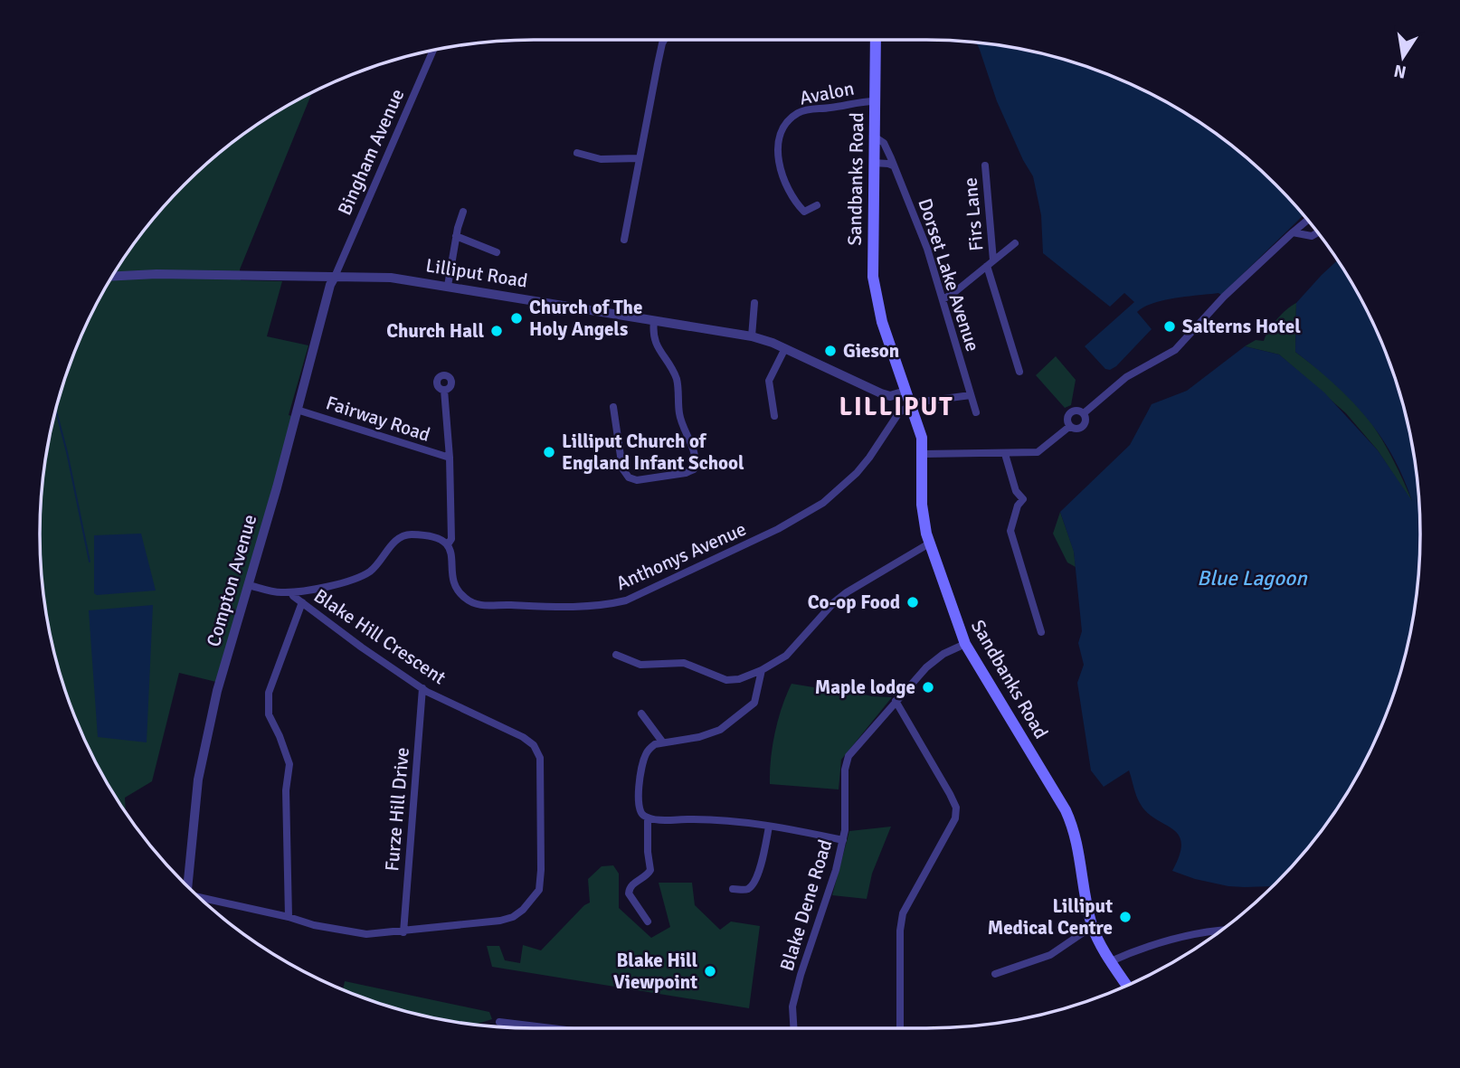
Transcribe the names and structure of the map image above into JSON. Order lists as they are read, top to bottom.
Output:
{
  "streets": {
    "main road": ["Sandbanks Road"],
    "street": [
      "Avalon",
      "Bingham Avenue",
      "Firs Lane",
      "Lilliput Road",
      "Dorset Lake Avenue",
      "Fairway Road",
      "Anthonys Avenue",
      "Compton Avenue",
      "Blake Hill Crescent",
      "Furze Hill Drive",
      "Blake Dene Road"
    ]
  },
  "crossings": [
    ["Avalon", "Sandbanks Road"],
    ["Bingham Avenue", "Lilliput Road"],
    ["Bingham Avenue", "Compton Avenue"],
    ["Sandbanks Road", "Lilliput Road"],
    ["Sandbanks Road", "Dorset Lake Avenue"],
    ["Sandbanks Road", "Anthonys Avenue"],
    ["Sandbanks Road", "Blake Dene Road"],
    ["Lilliput Road", "Anthonys Avenue"],
    ["Lilliput Road", "Compton Avenue"],
    ["Fairway Road", "Anthonys Avenue"],
    ["Fairway Road", "Compton Avenue"],
    ["Blake Hill Crescent", "Furze Hill Drive"]
  ],
  "districts": ["LILLIPUT"],
  "water": ["Blue Lagoon"],
  "places": [
    "Church of The Holy Angels",
    "Salterns Hotel",
    "Church Hall",
    "Gieson",
    "Lilliput Church of England Infant School",
    "Co-op Food",
    "Maple lodge",
    "Lilliput Medical Centre",
    "Blake Hill Viewpoint"
  ],
  "north": "bottom"
}
